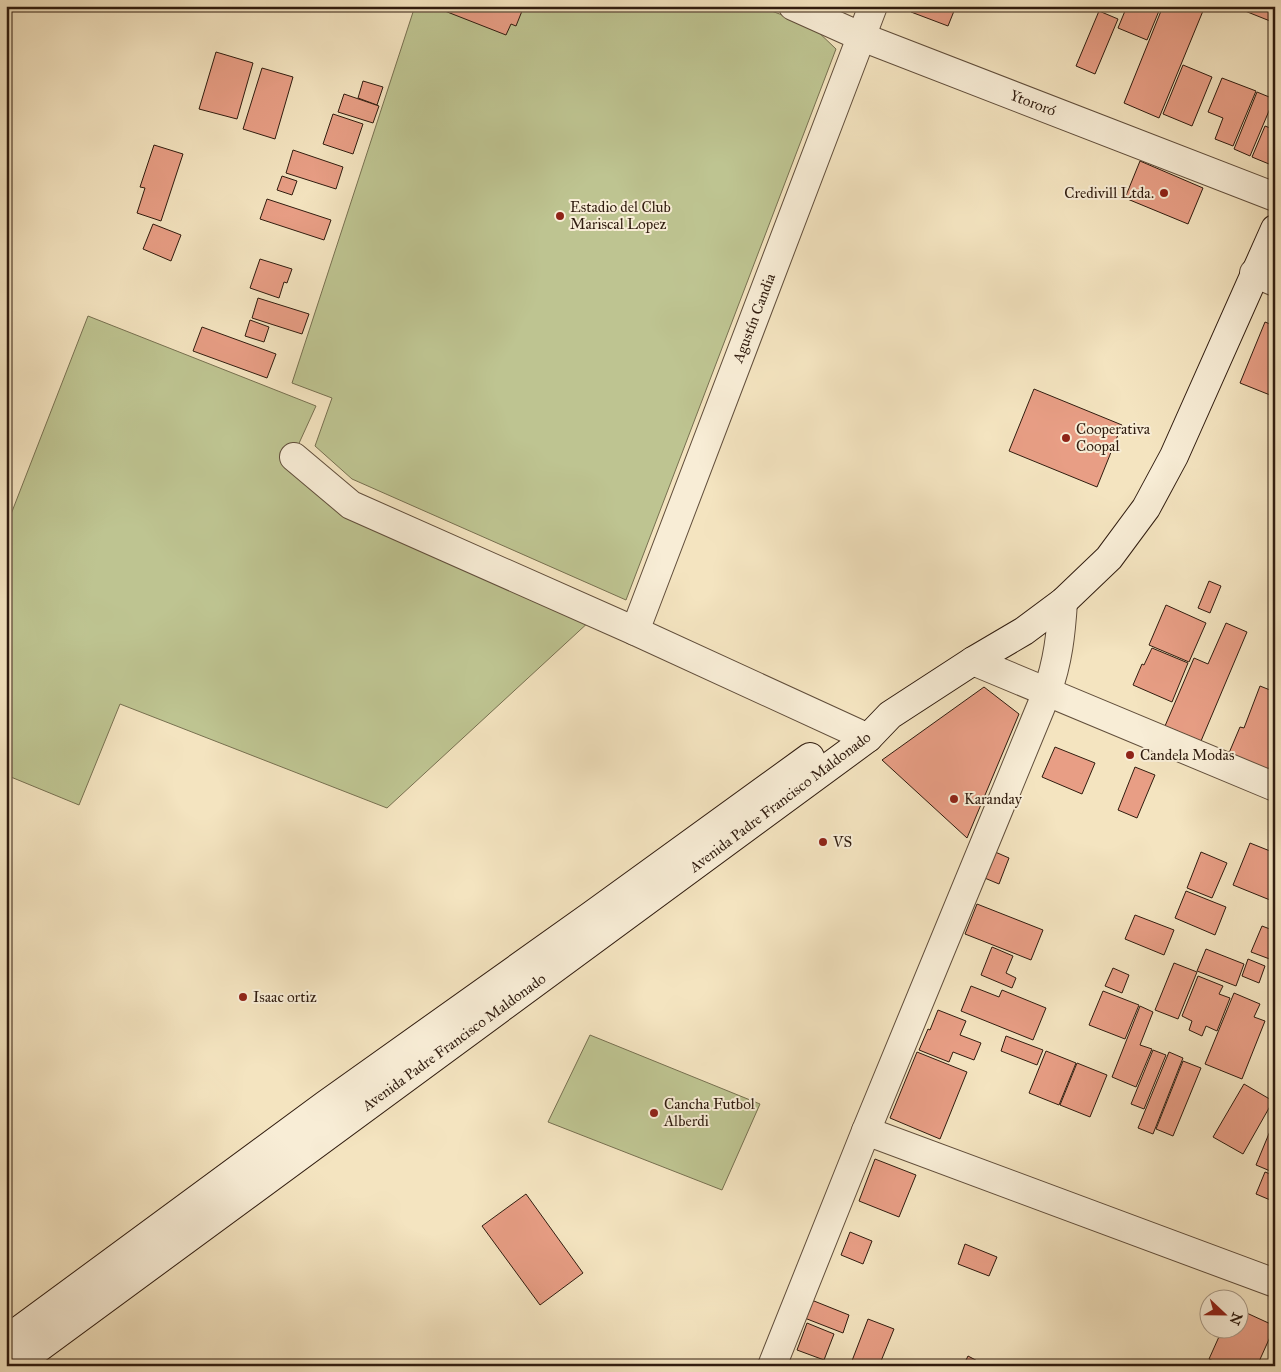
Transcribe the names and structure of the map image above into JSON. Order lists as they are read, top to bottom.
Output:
{
  "streets": {
    "street": ["Ytororó", "Agustín Candia", "Avenida Padre Francisco Maldonado"]
  },
  "crossings": [
    ["Ytororó", "Agustín Candia"]
  ],
  "places": [
    "Credivill Ltda.",
    "Estadio del Club Mariscal Lopez",
    "Cooperativa Coopal",
    "Candela Modas",
    "Karanday",
    "VS",
    "Isaac ortiz",
    "Cancha Futbol Alberdi"
  ],
  "north": "right"
}
